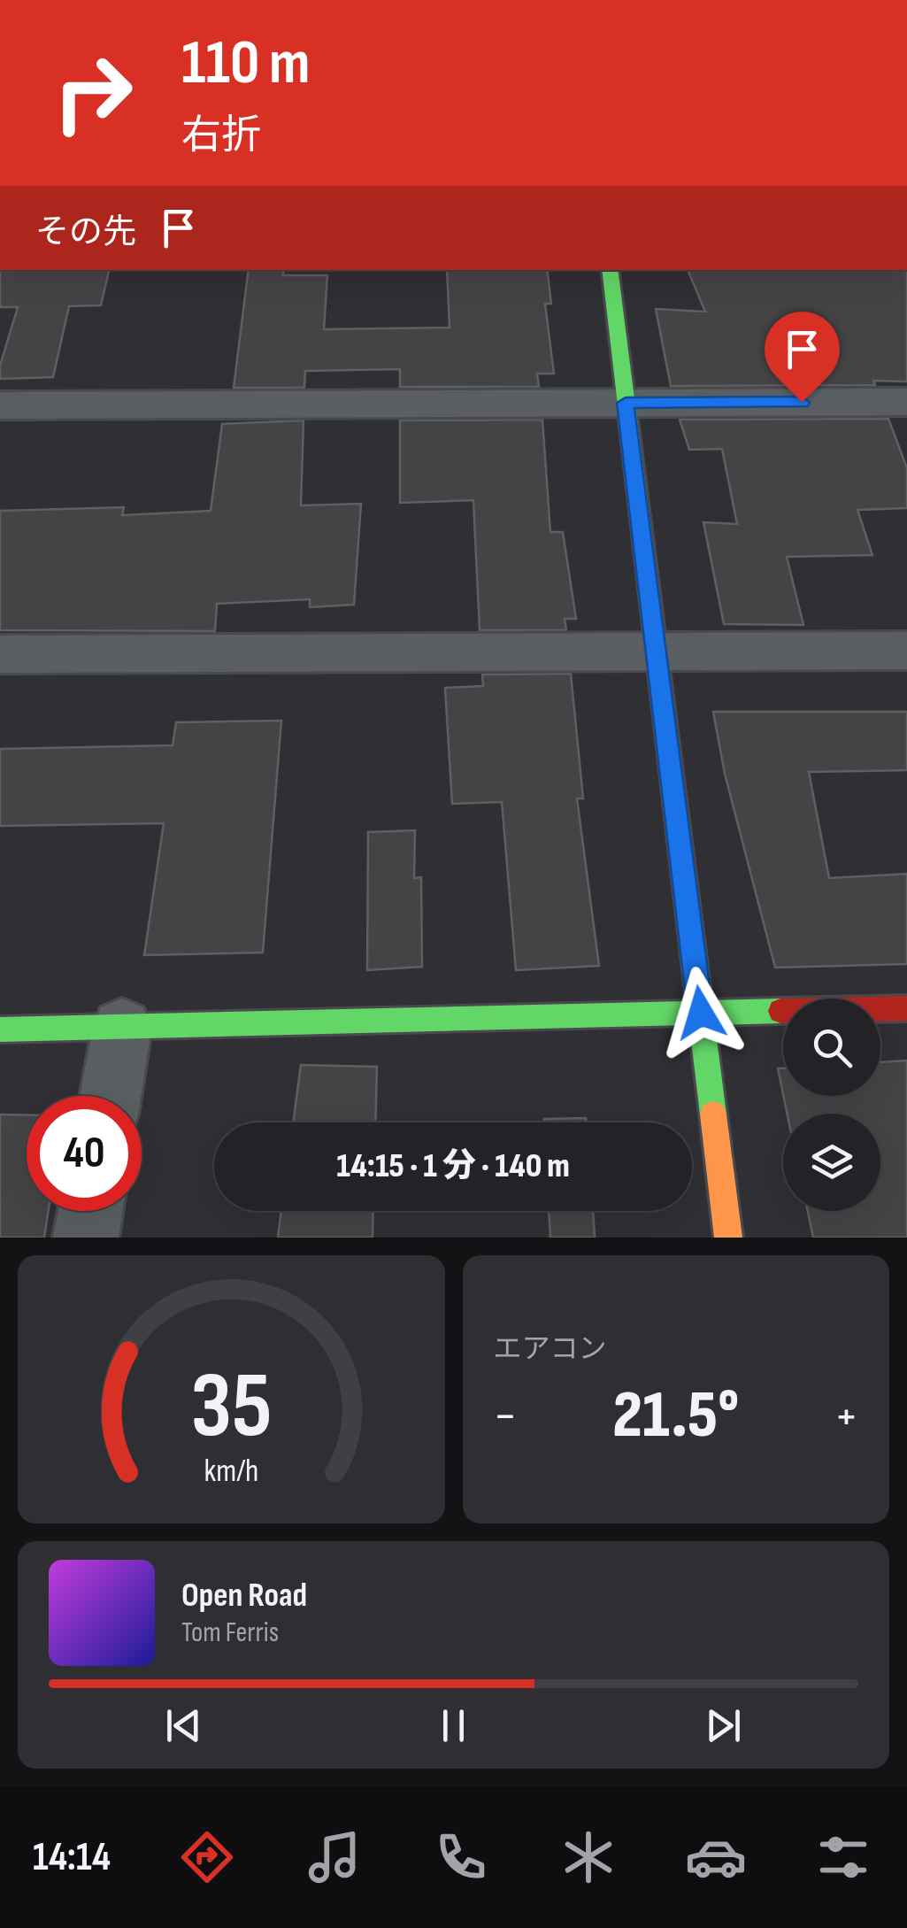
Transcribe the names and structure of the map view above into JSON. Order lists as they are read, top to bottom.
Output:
{
  "page": {
    "turn": ["110 m", "右折"],
    "then": "その先",
    "limit": "40",
    "trip": "14:15 · 1 分 · 140 m",
    "tile": "エアコン",
    "heat": ["−", "21.5°", "+"],
    "song": ["Open Road", "Tom Ferris"],
    "tabs": "14:14",
    "gauge": ["35", "km/h"]
  }
}
